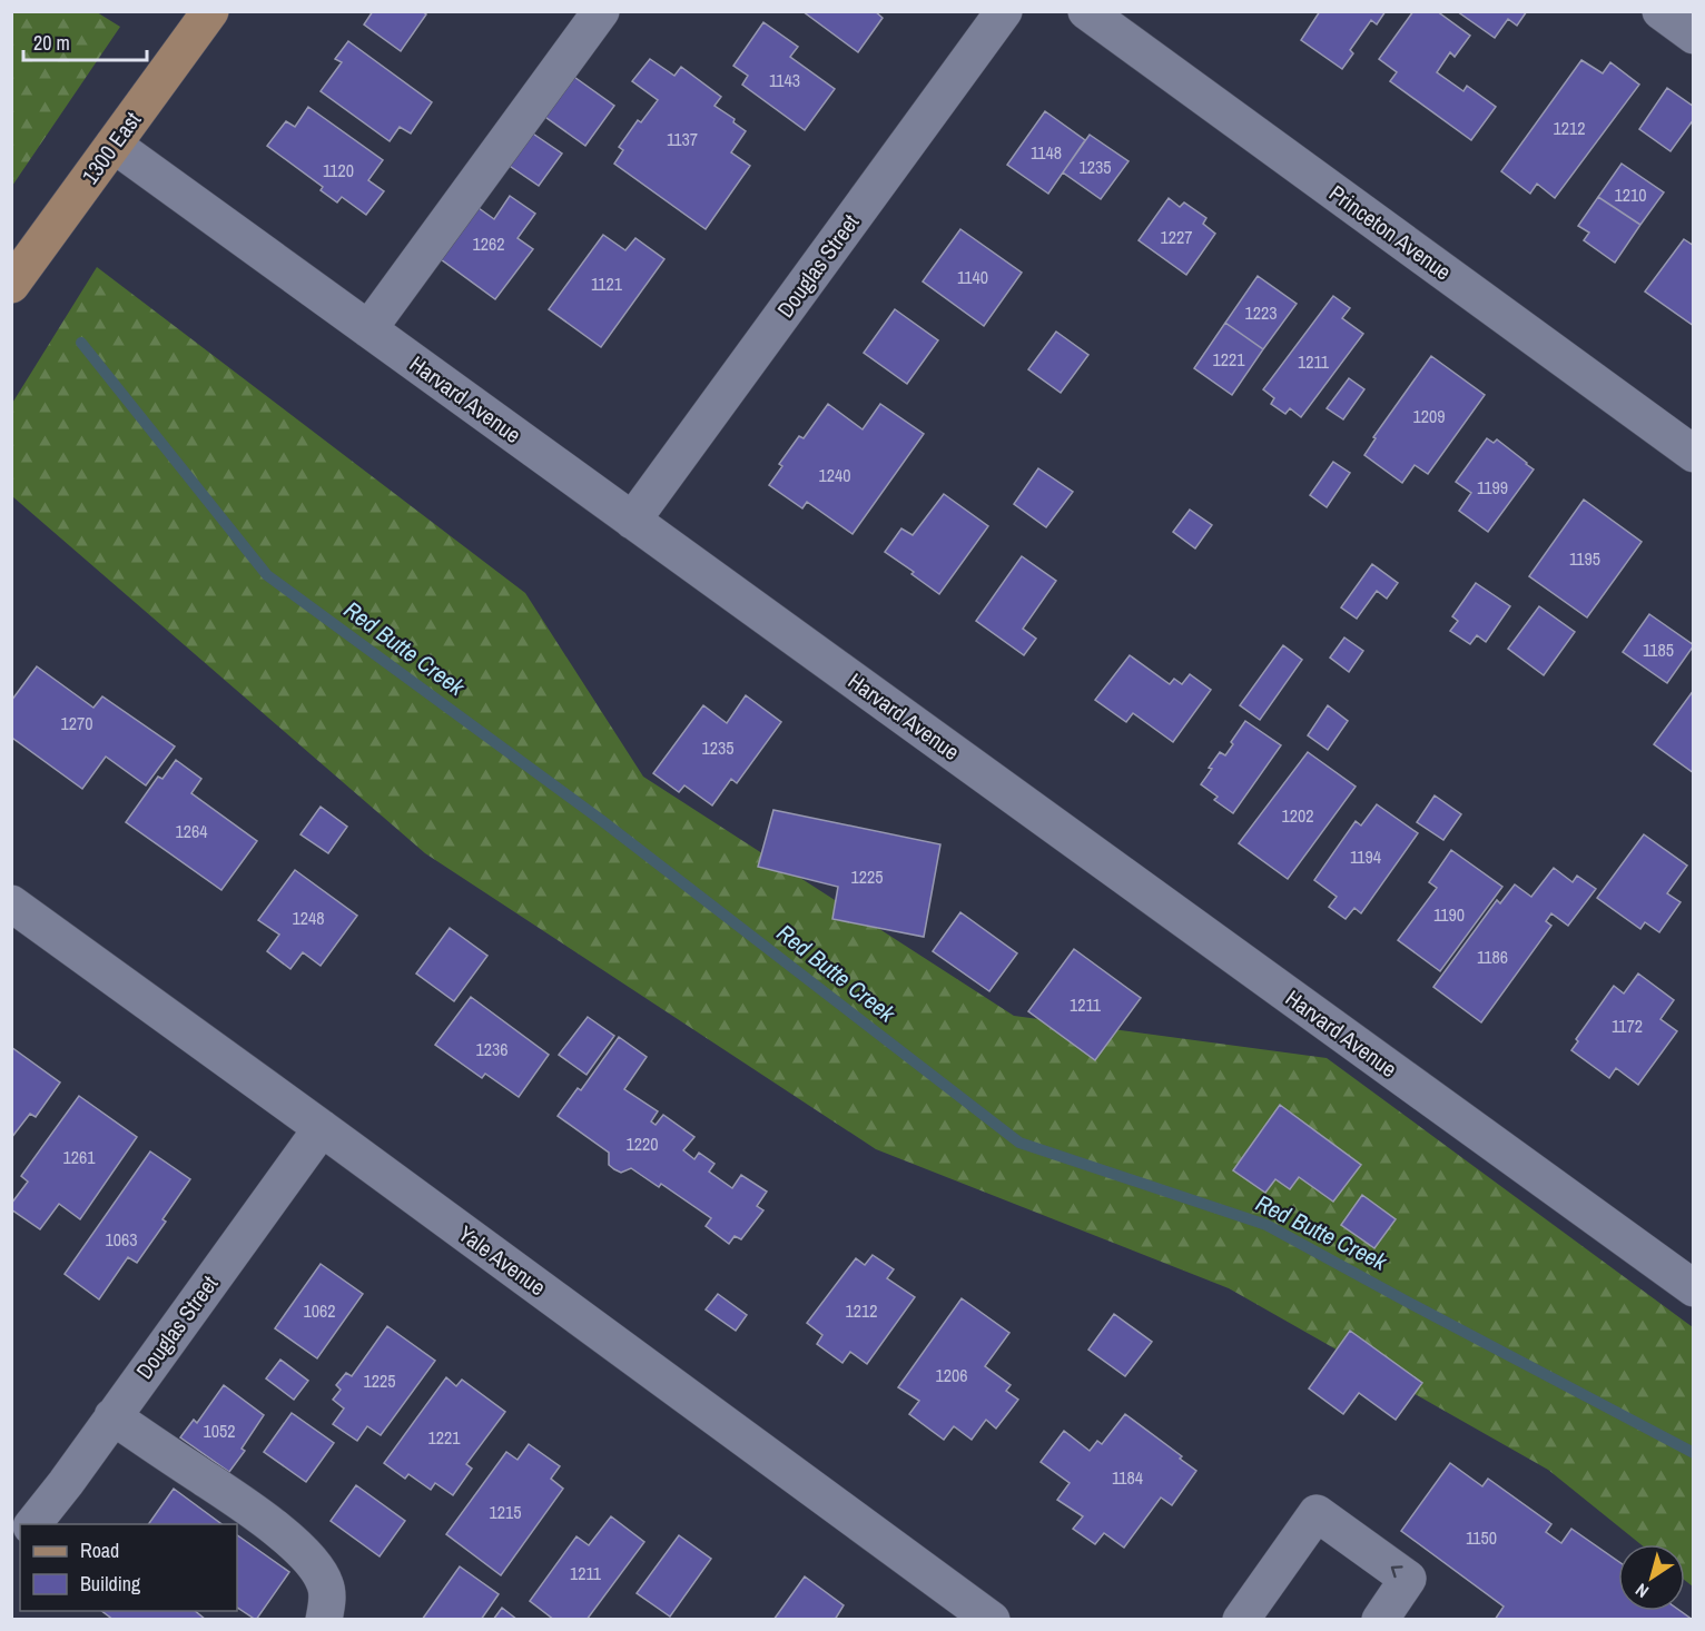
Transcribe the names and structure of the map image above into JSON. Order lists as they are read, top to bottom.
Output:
{
  "streets": {
    "main road": ["1300 East"],
    "street": [
      "Princeton Avenue",
      "Douglas Street",
      "Harvard Avenue",
      "Yale Avenue"
    ]
  },
  "crossings": [
    ["1300 East", "Harvard Avenue"],
    ["Douglas Street", "Harvard Avenue"],
    ["Douglas Street", "Yale Avenue"]
  ],
  "water": ["Red Butte Creek"],
  "house_numbers": [
    "1143",
    "1212",
    "1137",
    "1148",
    "1235",
    "1120",
    "1210",
    "1227",
    "1262",
    "1140",
    "1121",
    "1223",
    "1221",
    "1211",
    "1209",
    "1240",
    "1199",
    "1195",
    "1185",
    "1270",
    "1235",
    "1202",
    "1264",
    "1194",
    "1225",
    "1190",
    "1248",
    "1186",
    "1211",
    "1172",
    "1236",
    "1220",
    "1261",
    "1063",
    "1062",
    "1212",
    "1206",
    "1225",
    "1052",
    "1221",
    "1184",
    "1215",
    "1150",
    "1211"
  ],
  "legend": ["Road", "Building"],
  "scale_bar": "20 m",
  "north": "bottom left"
}
